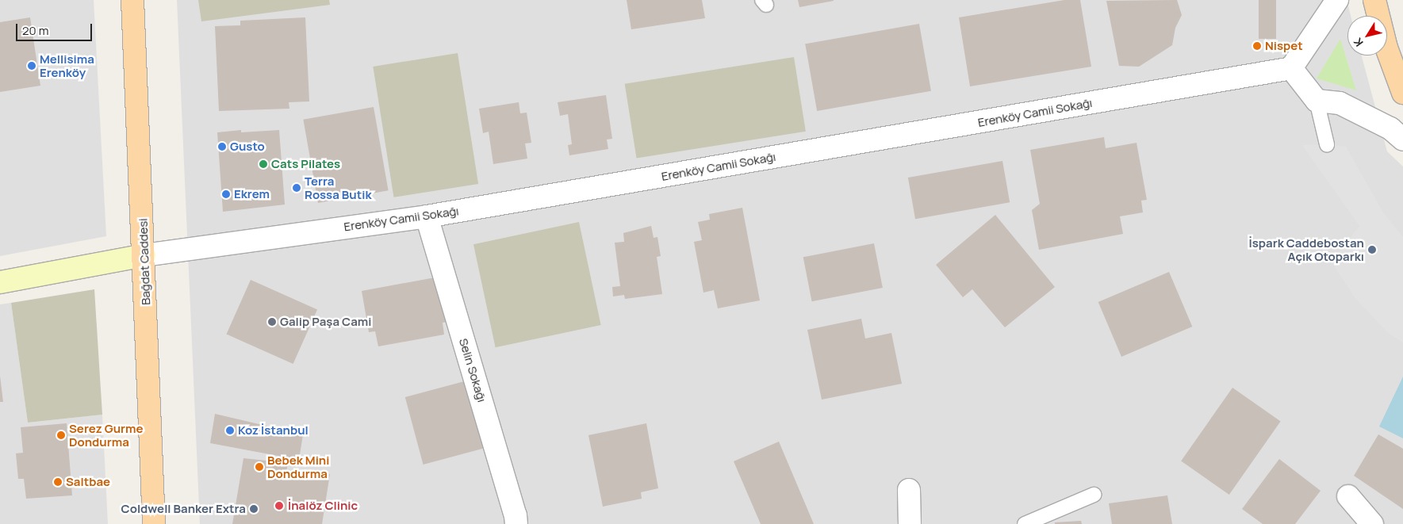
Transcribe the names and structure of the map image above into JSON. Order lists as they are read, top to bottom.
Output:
{
  "streets": {
    "main road": ["Bağdat Caddesi"],
    "street": ["Erenköy Camii Sokağı", "Selin Sokağı"]
  },
  "crossings": [
    ["Erenköy Camii Sokağı", "Bağdat Caddesi"],
    ["Erenköy Camii Sokağı", "Selin Sokağı"]
  ],
  "places": [
    "Nispet",
    "Mellisima Erenköy",
    "Gusto",
    "Cats Pilates",
    "Terra Rossa Butik",
    "Ekrem",
    "İspark Caddebostan Açık Otoparkı",
    "Galip Paşa Cami",
    "Koz İstanbul",
    "Serez Gurme Dondurma",
    "Bebek Mini Dondurma",
    "Saltbae",
    "İnalöz Clinic",
    "Coldwell Banker Extra"
  ],
  "scale_bar": "20 m",
  "north": "bottom left"
}
